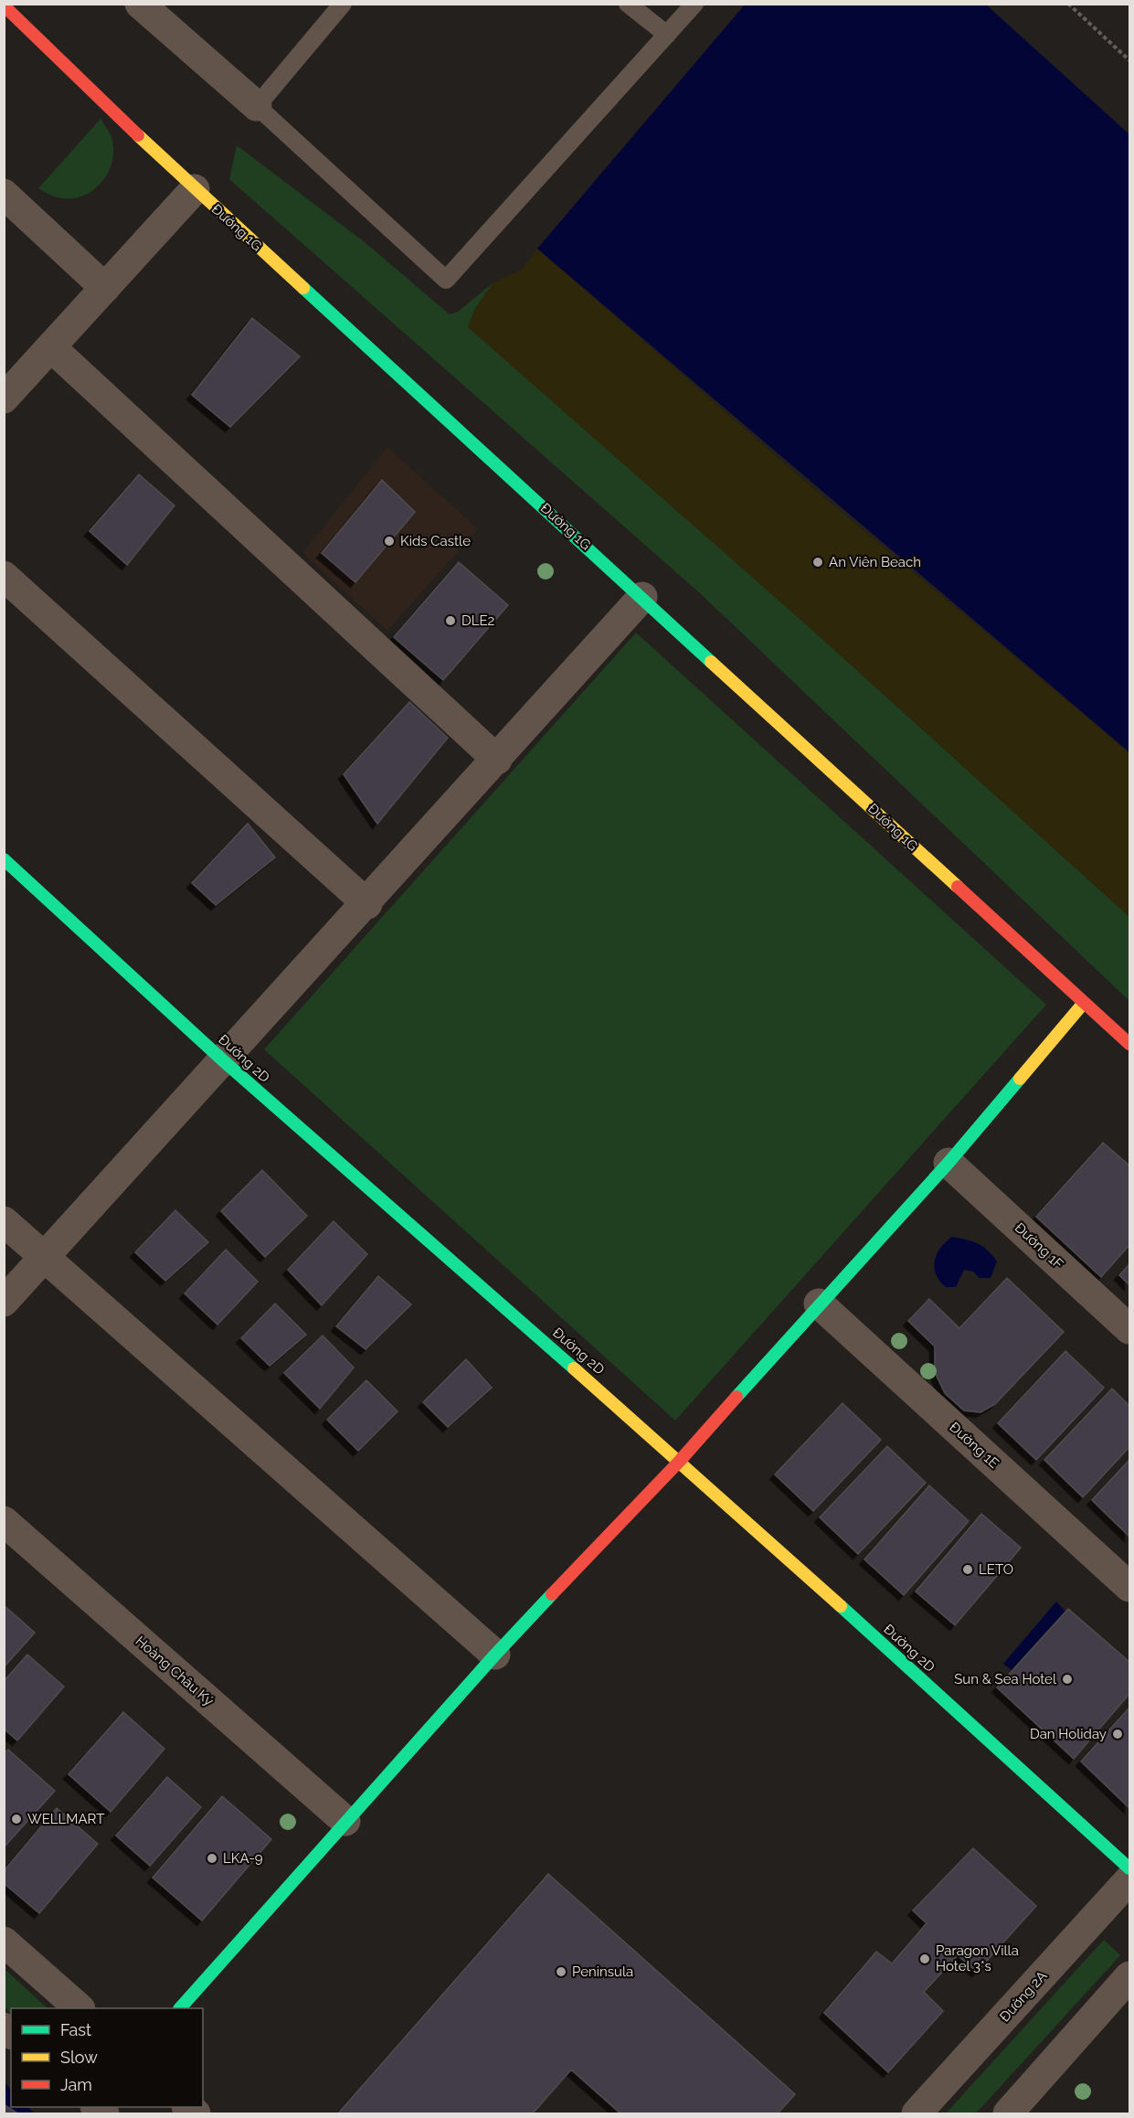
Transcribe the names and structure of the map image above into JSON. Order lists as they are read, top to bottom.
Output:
{
  "streets": {
    "street": [
      "Đường 1G",
      "Đường 2D",
      "Đường 1F",
      "Đường 1E",
      "Hoàng Châu Ký",
      "Đường 2A"
    ]
  },
  "places": [
    "Kids Castle",
    "An Viên Beach",
    "DLE2",
    "LETO",
    "Sun & Sea Hotel",
    "Dan Holiday",
    "WELLMART",
    "LKA-9",
    "Paragon Villa Hotel 3*s",
    "Peninsula"
  ],
  "legend": ["Fast", "Slow", "Jam"]
}
